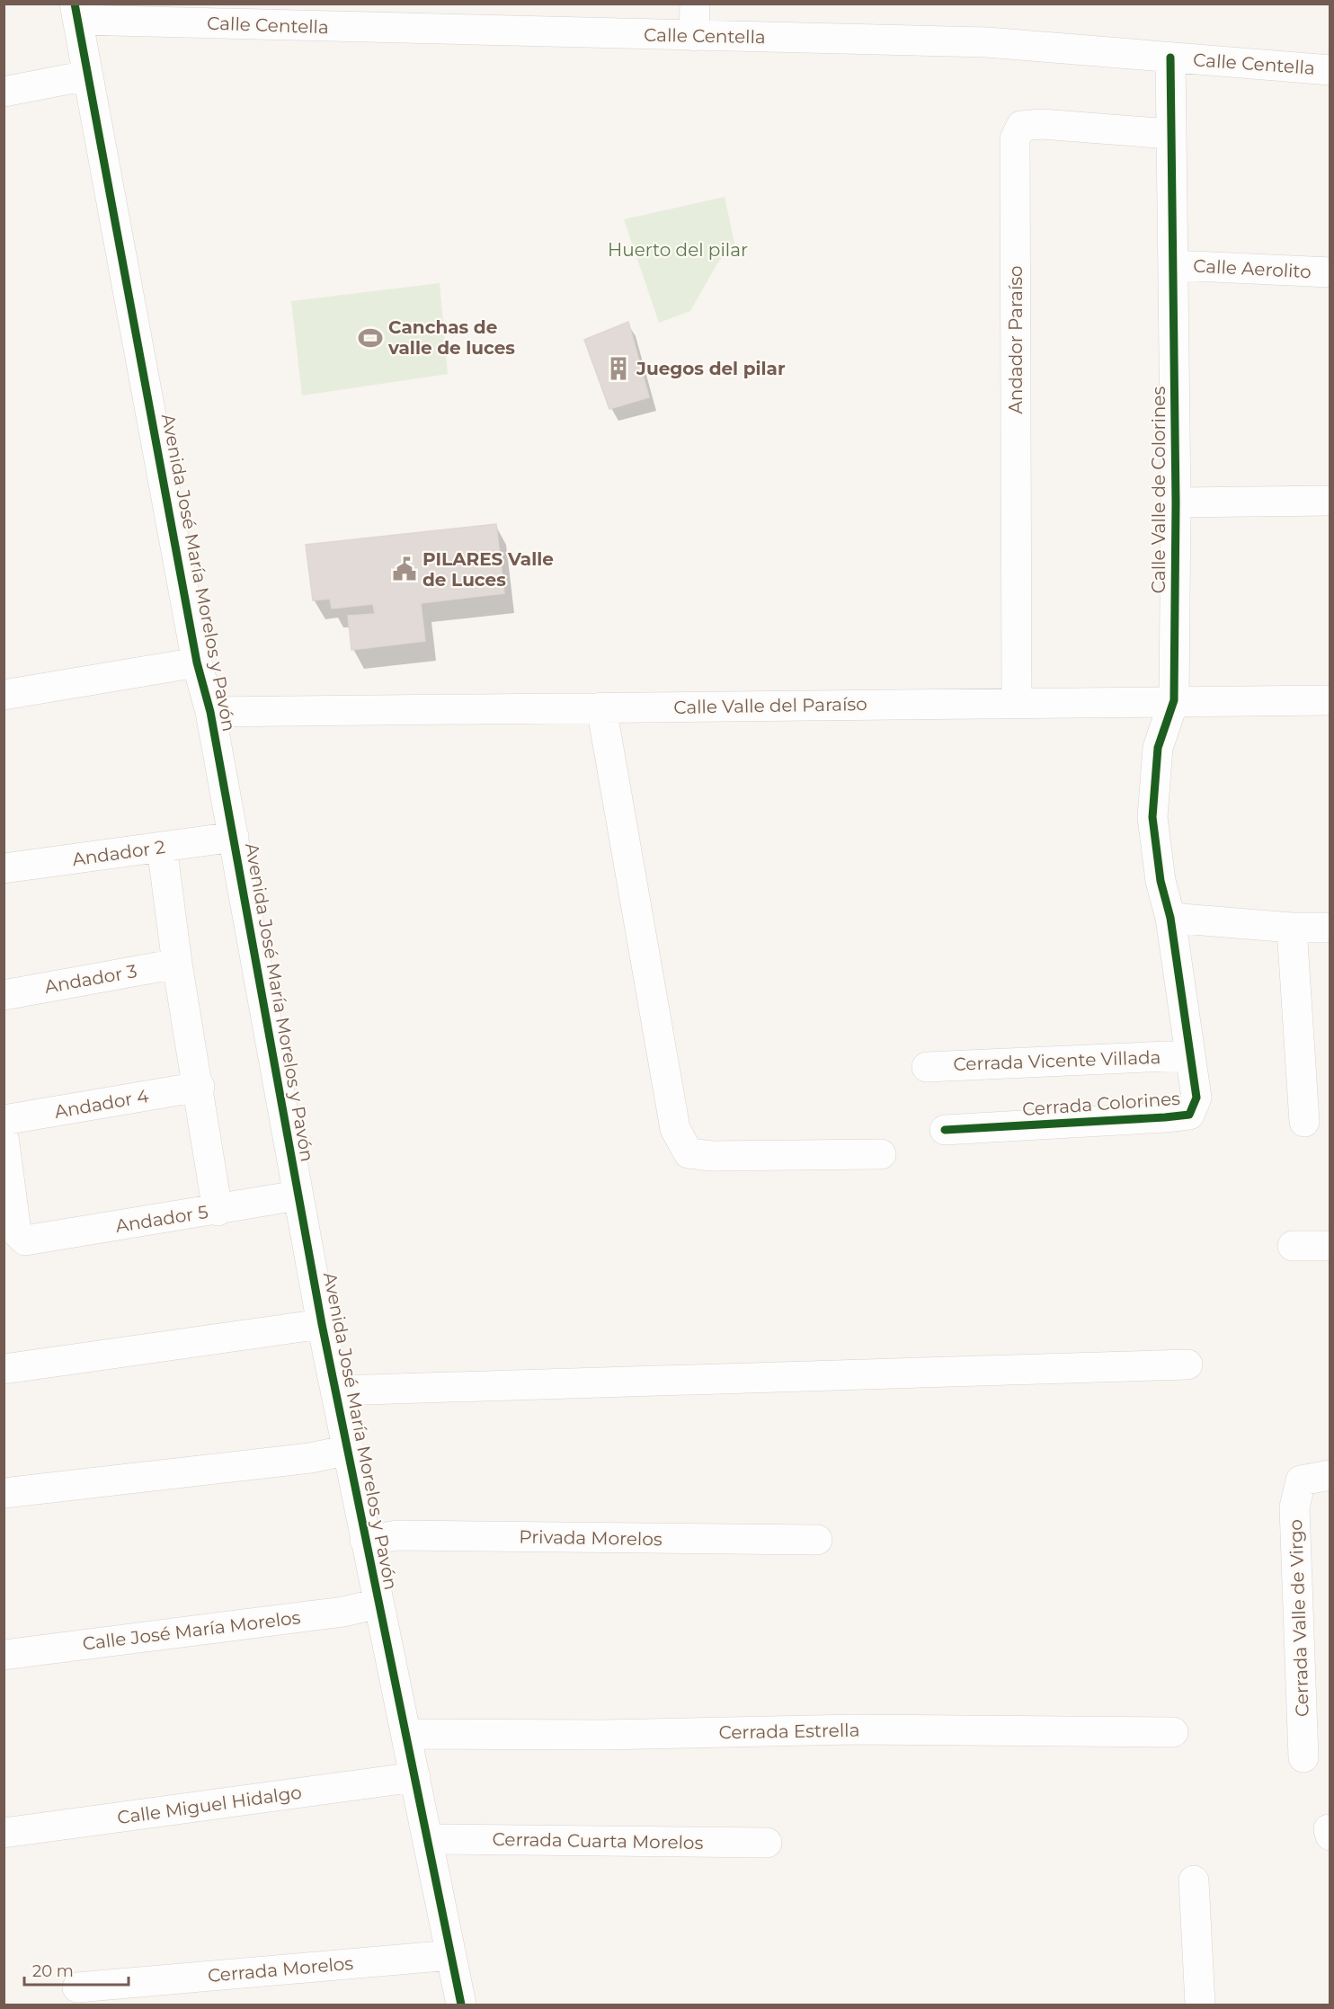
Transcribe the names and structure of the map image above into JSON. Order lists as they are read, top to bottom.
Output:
{
  "streets": {
    "street": [
      "Calle Centella",
      "Calle Aerolito",
      "Andador Paraíso",
      "Calle Valle de Colorines",
      "Avenida José María Morelos y Pavón",
      "Calle Valle del Paraíso",
      "Andador 2",
      "Andador 3",
      "Cerrada Vicente Villada",
      "Andador 4",
      "Cerrada Colorines",
      "Andador 5",
      "Privada Morelos",
      "Cerrada Valle de Virgo",
      "Calle José María Morelos",
      "Cerrada Estrella",
      "Calle Miguel Hidalgo",
      "Cerrada Cuarta Morelos",
      "Cerrada Morelos"
    ]
  },
  "crossings": [
    ["Calle Centella", "Calle Valle de Colorines"],
    ["Calle Centella", "Avenida José María Morelos y Pavón"],
    ["Calle Aerolito", "Calle Valle de Colorines"],
    ["Andador Paraíso", "Calle Valle de Colorines"],
    ["Andador Paraíso", "Calle Valle del Paraíso"],
    ["Calle Valle de Colorines", "Calle Valle del Paraíso"],
    ["Calle Valle de Colorines", "Cerrada Colorines"],
    ["Avenida José María Morelos y Pavón", "Calle Valle del Paraíso"],
    ["Avenida José María Morelos y Pavón", "Andador 2"],
    ["Avenida José María Morelos y Pavón", "Andador 5"],
    ["Avenida José María Morelos y Pavón", "Privada Morelos"],
    ["Avenida José María Morelos y Pavón", "Calle José María Morelos"],
    ["Avenida José María Morelos y Pavón", "Cerrada Estrella"],
    ["Avenida José María Morelos y Pavón", "Calle Miguel Hidalgo"],
    ["Avenida José María Morelos y Pavón", "Cerrada Cuarta Morelos"],
    ["Avenida José María Morelos y Pavón", "Cerrada Morelos"],
    ["Cerrada Vicente Villada", "Cerrada Colorines"]
  ],
  "parks": ["Huerto del pilar"],
  "places": {
    "sports": ["Canchas de valle de luces"],
    "building": ["Juegos del pilar"],
    "public building": ["PILARES Valle de Luces"]
  },
  "scale_bar": "20 m"
}
